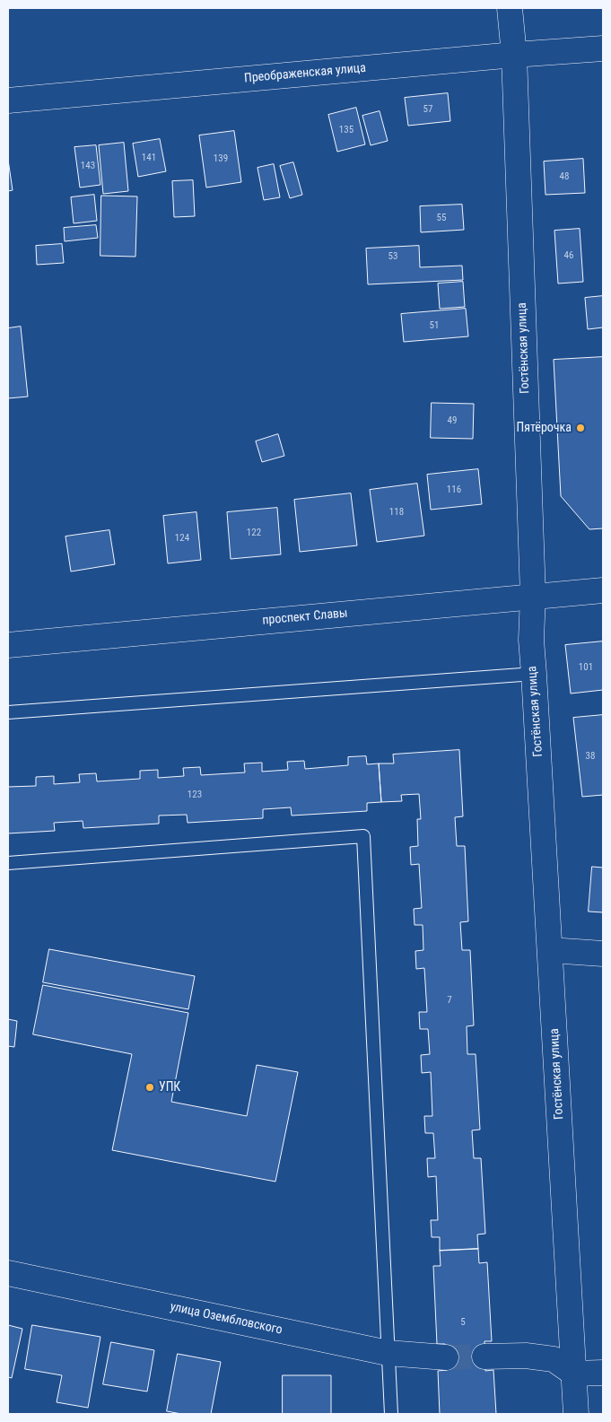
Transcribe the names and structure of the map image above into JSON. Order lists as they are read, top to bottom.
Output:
{
  "streets": {
    "street": [
      "Преображенская улица",
      "Гостёнская улица",
      "проспект Славы",
      "улица Озембловского"
    ]
  },
  "crossings": [
    ["Преображенская улица", "Гостёнская улица"],
    ["Гостёнская улица", "проспект Славы"]
  ],
  "places": ["Пятёрочка", "УПК"],
  "house_numbers": [
    "57",
    "135",
    "141",
    "139",
    "143",
    "48",
    "55",
    "46",
    "53",
    "51",
    "49",
    "116",
    "118",
    "122",
    "124",
    "101",
    "38",
    "123",
    "7",
    "5"
  ]
}
